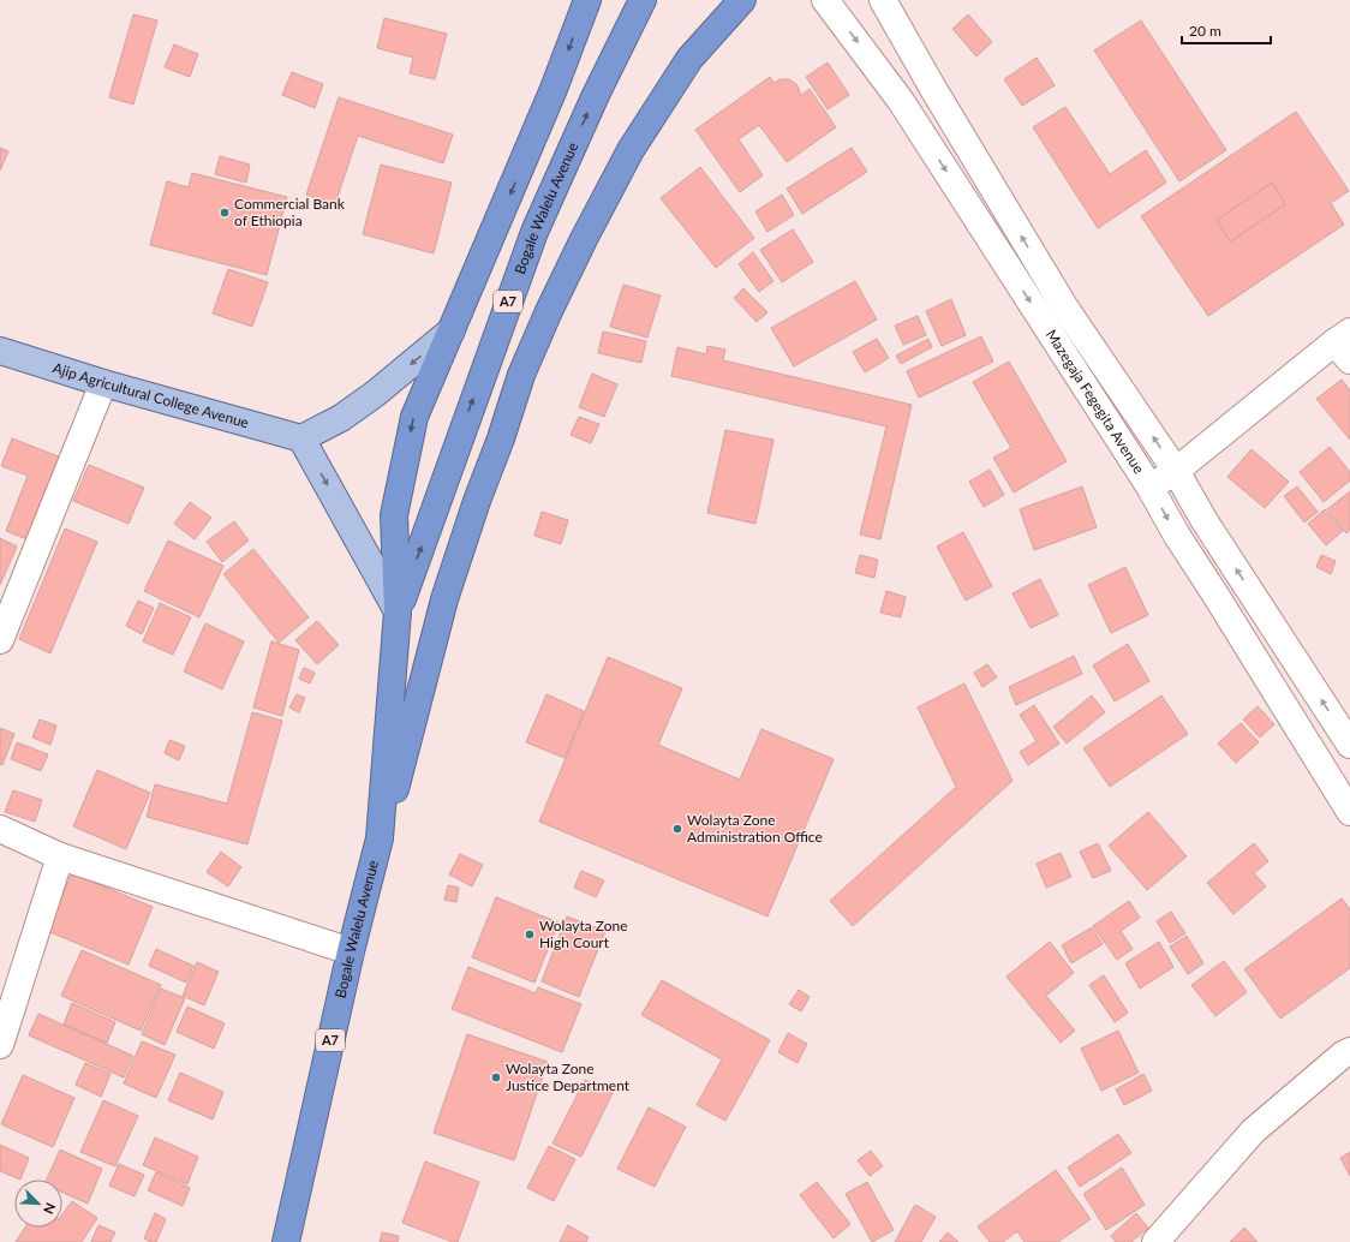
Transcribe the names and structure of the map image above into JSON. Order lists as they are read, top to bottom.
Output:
{
  "streets": {
    "highway": ["Bogale Walelu Avenue", "A7"],
    "main road": ["Ajip Agricultural College Avenue"],
    "street": ["Mazegaja Fegegita Avenue"]
  },
  "crossings": [
    ["Bogale Walelu Avenue", "A7"],
    ["A7", "Ajip Agricultural College Avenue"]
  ],
  "places": [
    "Commercial Bank of Ethiopia",
    "Wolayta Zone Administration Office",
    "Wolayta Zone High Court",
    "Wolayta Zone Justice Department"
  ],
  "scale_bar": "20 m",
  "north": "bottom right"
}
